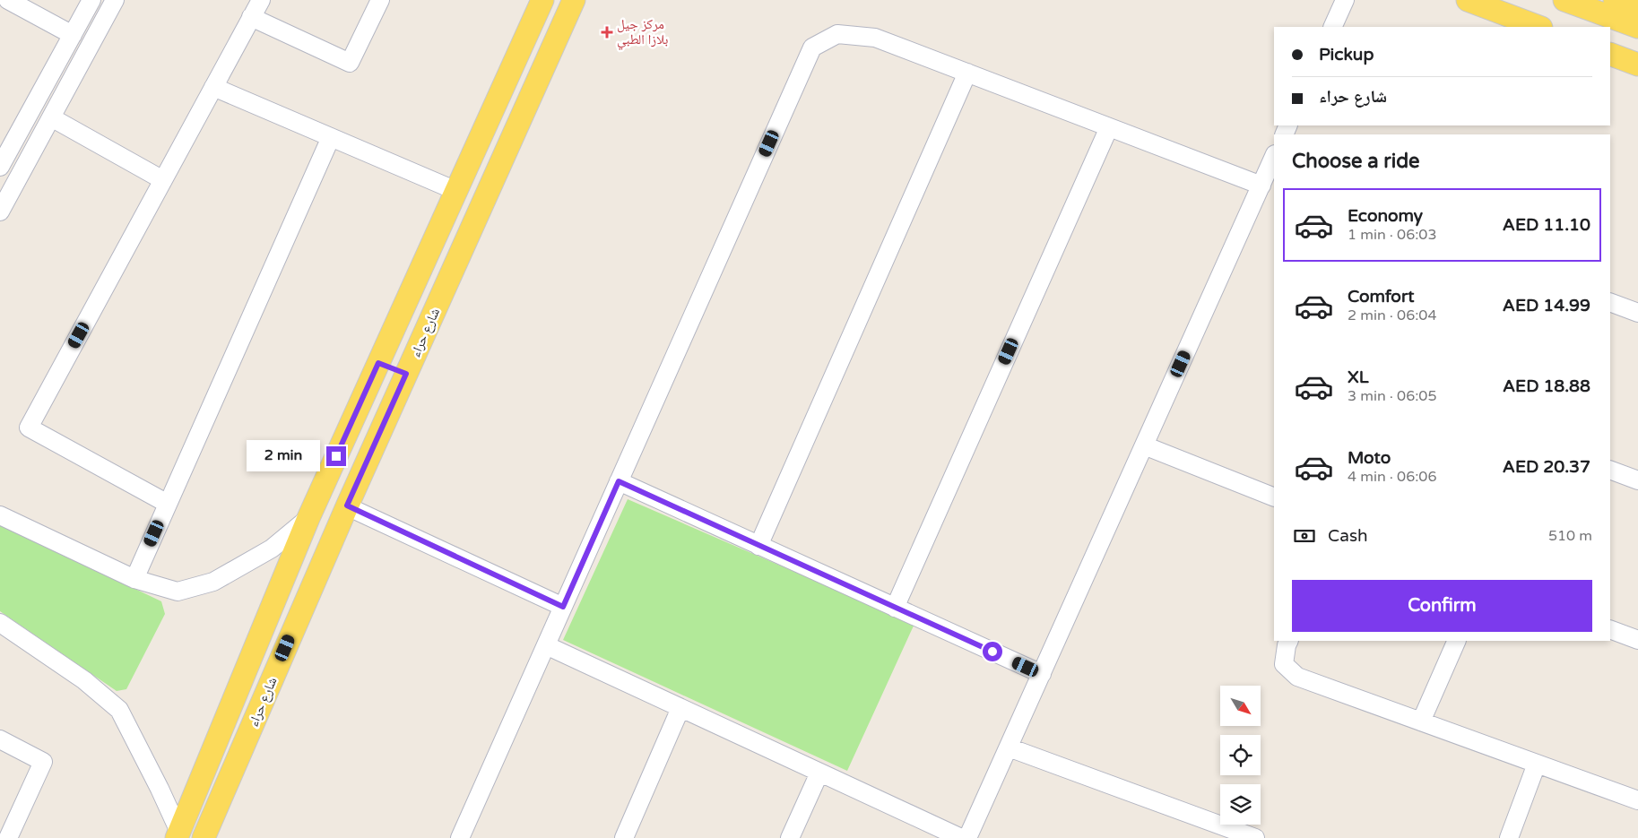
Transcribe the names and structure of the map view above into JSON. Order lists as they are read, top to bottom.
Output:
{
  "streets": {
    "main road": ["شارع حراء"]
  },
  "places": {
    "health": ["مركز جيل بلازا الطبي"]
  },
  "north": "bottom right",
  "page": {
    "banner": ["Pickup", "شارع حراء"],
    "heading": "Choose a ride",
    "list": [
      {
        "name": "Economy",
        "note": "1 min · 06:03",
        "value": "AED 11.10"
      },
      {
        "name": "Comfort",
        "note": "2 min · 06:04",
        "value": "AED 14.99"
      },
      {
        "name": "XL",
        "note": "3 min · 06:05",
        "value": "AED 18.88"
      },
      {
        "name": "Moto",
        "note": "4 min · 06:06",
        "value": "AED 20.37"
      }
    ],
    "bubble": "2 min",
    "pay": ["Cash", "510 m"],
    "buttons": "Confirm"
  }
}
